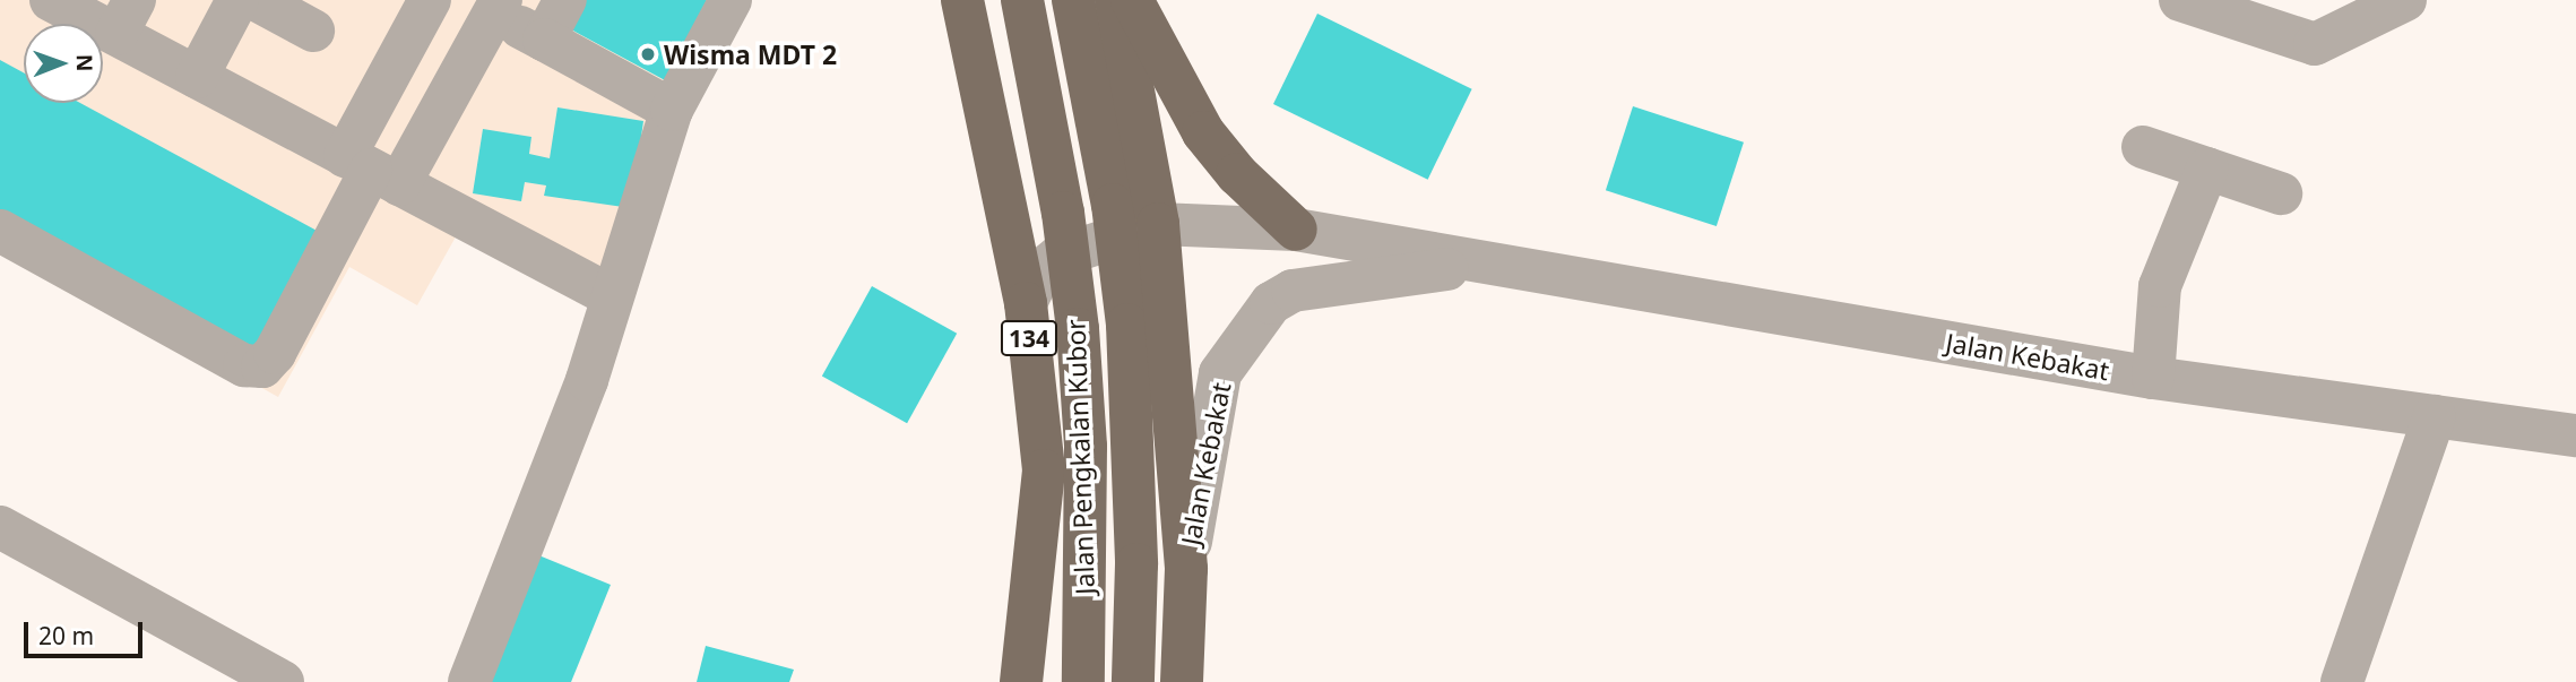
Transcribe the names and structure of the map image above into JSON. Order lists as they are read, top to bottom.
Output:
{
  "streets": {
    "main road": ["134", "Jalan Pengkalan Kubor"],
    "street": ["Jalan Kebakat"]
  },
  "crossings": [
    ["Jalan Kebakat", "Jalan Pengkalan Kubor"]
  ],
  "places": ["Wisma MDT 2"],
  "scale_bar": "20 m",
  "north": "right"
}
